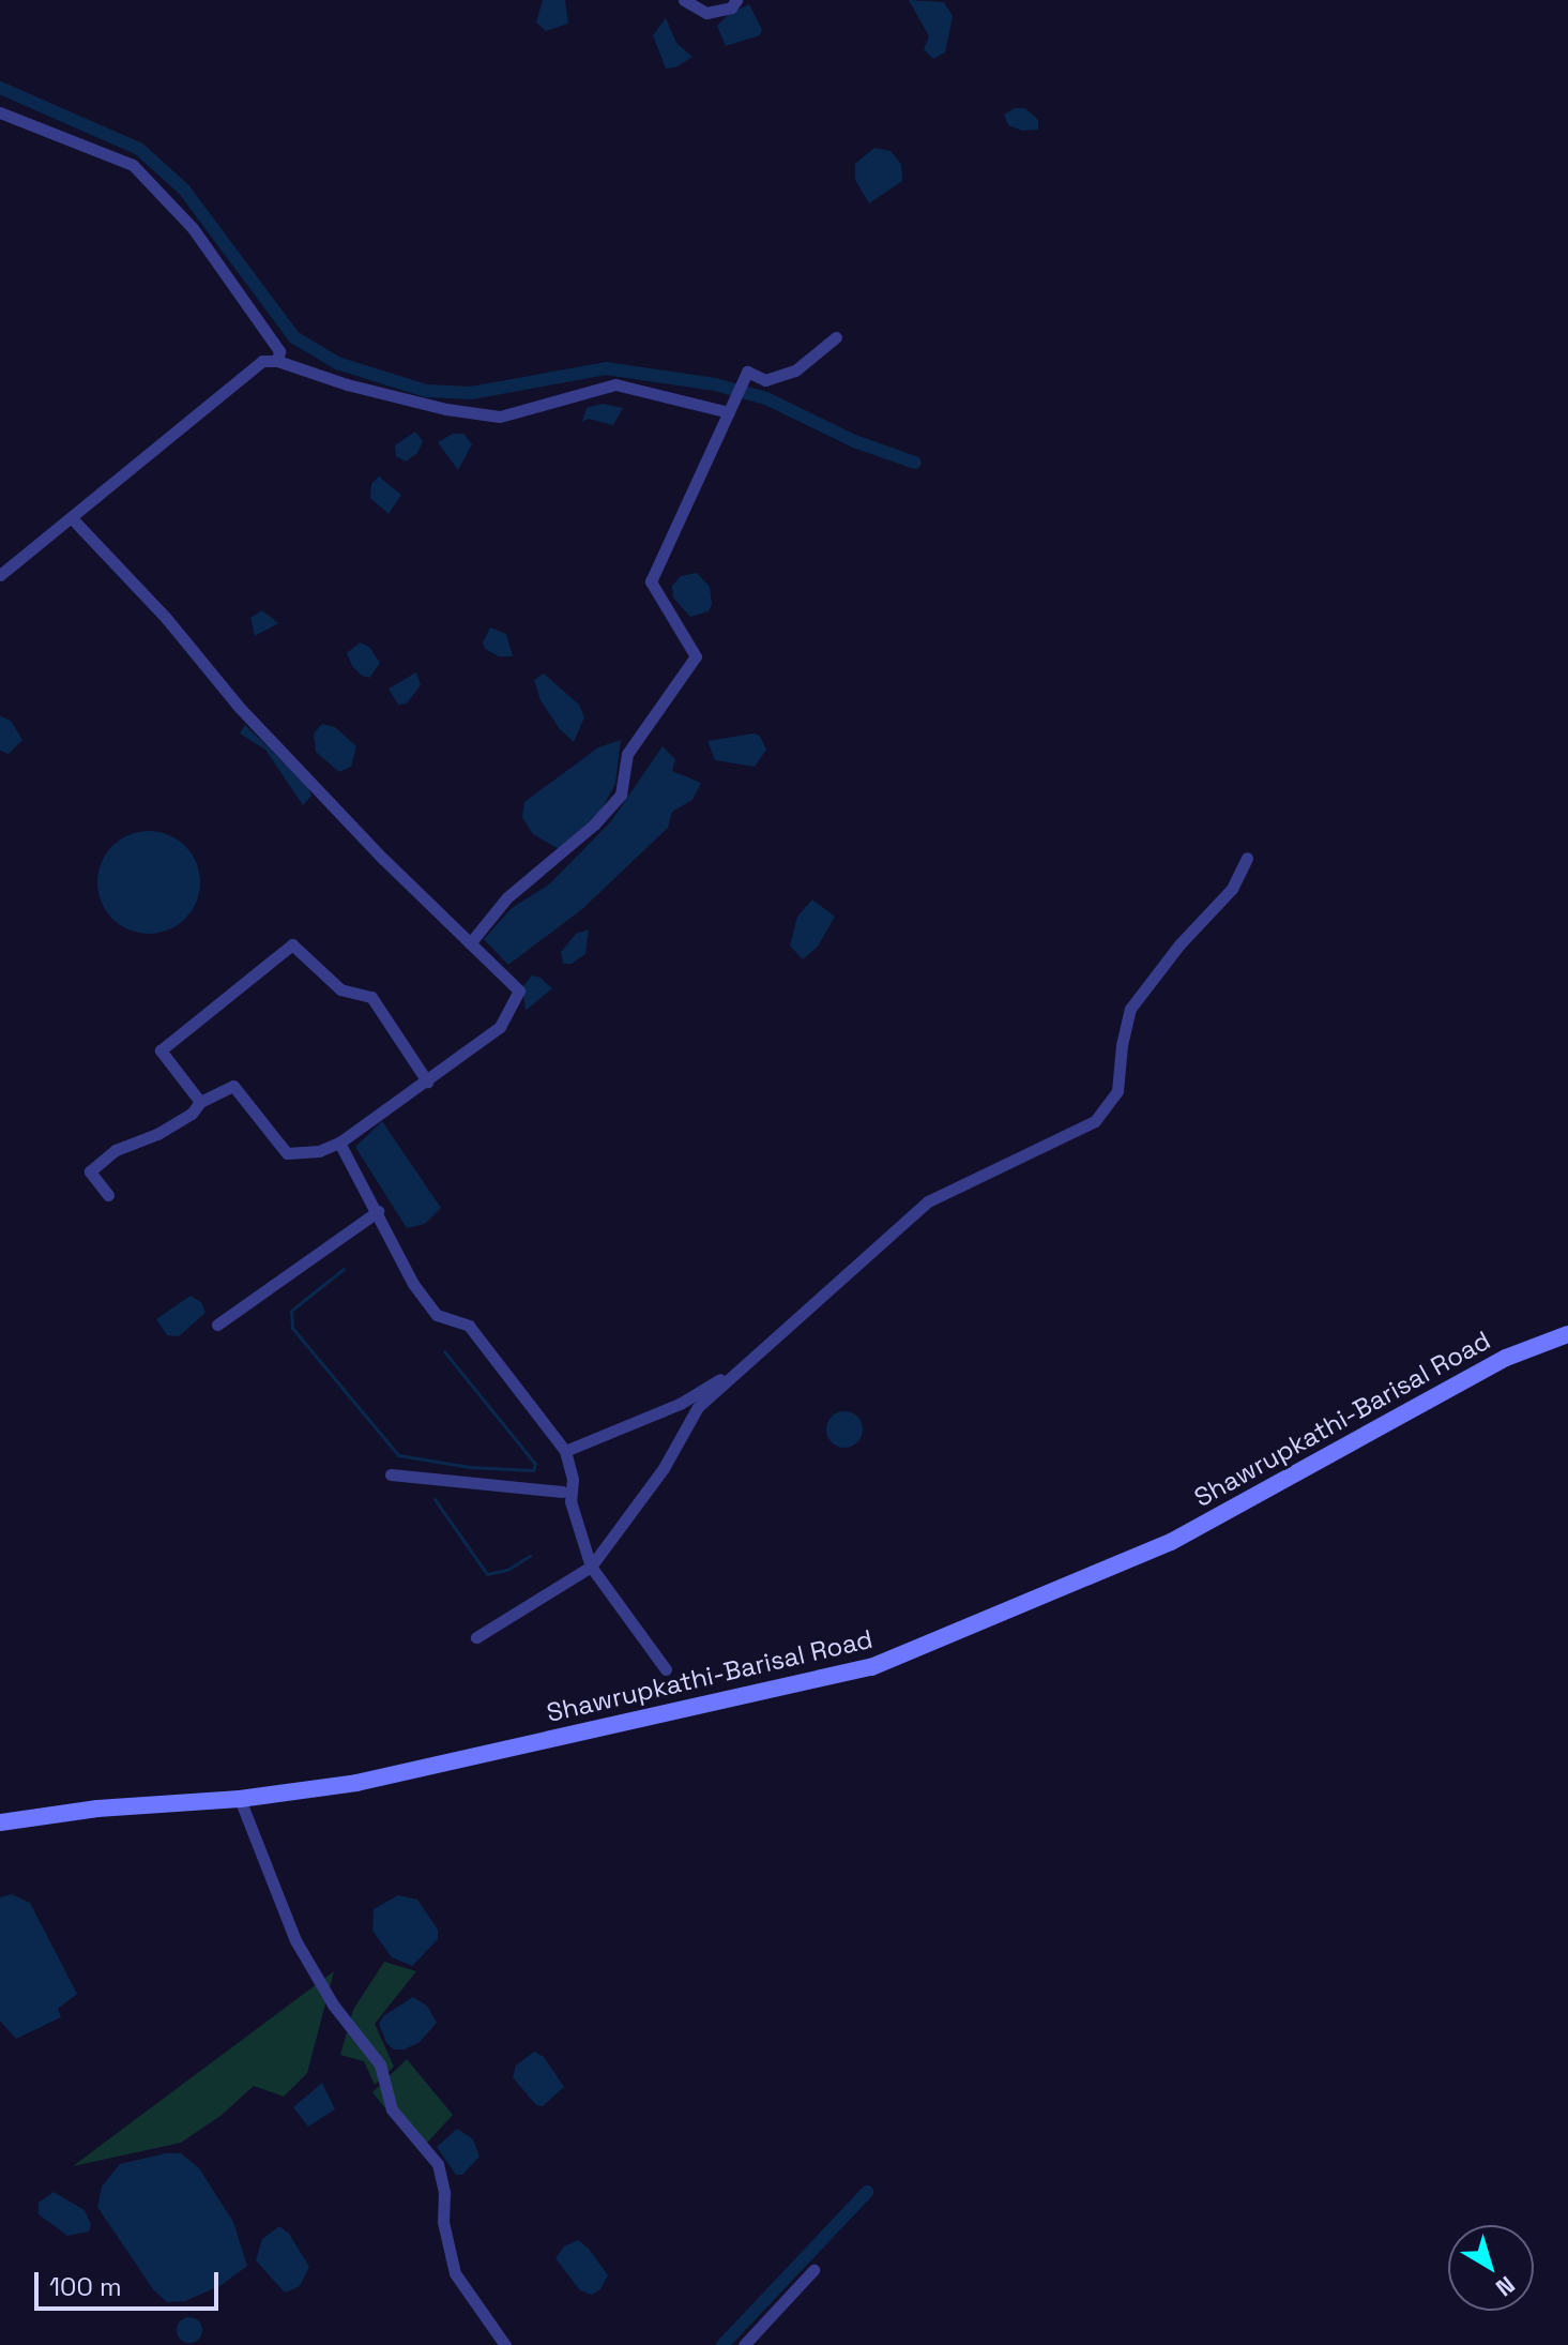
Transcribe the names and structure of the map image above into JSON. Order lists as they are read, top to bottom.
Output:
{
  "streets": {
    "main road": ["Shawrupkathi-Barisal Road"]
  },
  "scale_bar": "100 m",
  "north": "bottom right"
}
